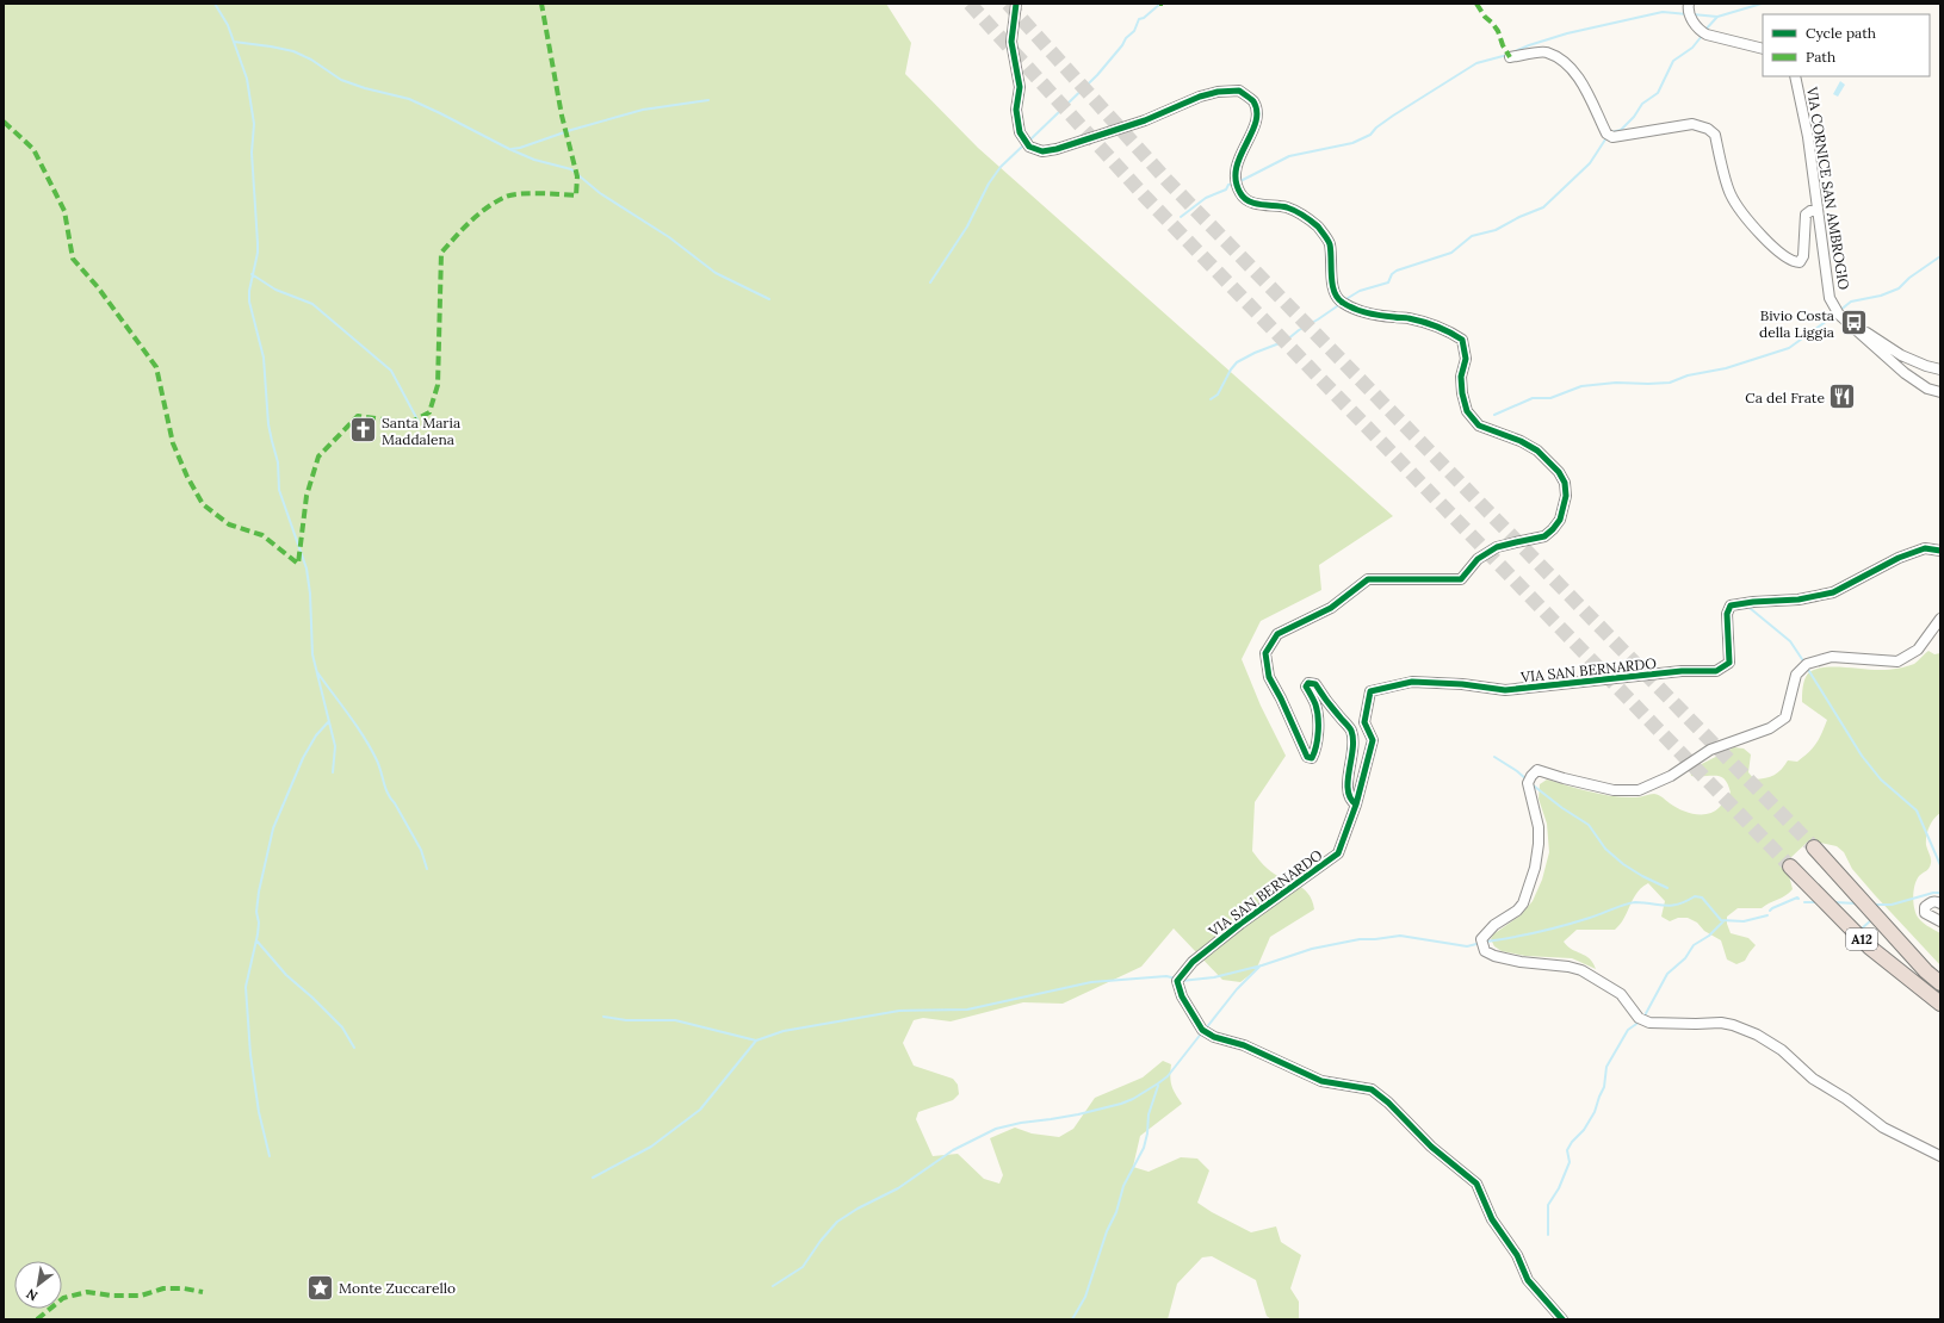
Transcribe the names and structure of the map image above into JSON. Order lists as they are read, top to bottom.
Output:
{
  "streets": {
    "highway": ["A12"],
    "street": ["VIA CORNICE SAN AMBROGIO", "VIA SAN BERNARDO"]
  },
  "places": {
    "bus stop": ["Bivio Costa della Liggia"],
    "restaurant": ["Ca del Frate"],
    "church": ["Santa Maria Maddalena"],
    "place": ["Monte Zuccarello"]
  },
  "legend": ["Cycle path", "Path"],
  "north": "bottom left"
}
